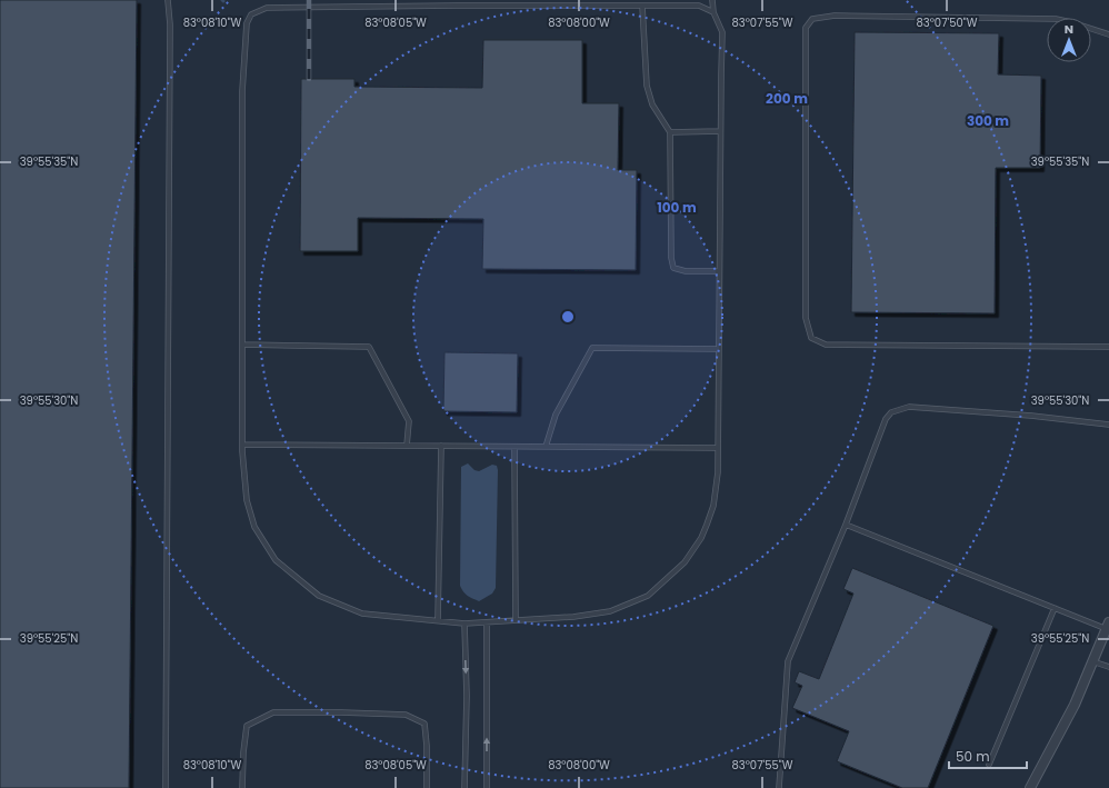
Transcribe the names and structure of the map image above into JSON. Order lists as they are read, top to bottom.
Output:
{
  "scale_bar": "50 m",
  "north": "top",
  "coordinates": [
    "83°08'10\"W",
    "83°08'05\"W",
    "83°08'00\"W",
    "83°07'55\"W",
    "83°07'50\"W",
    "39°55'35\"N",
    "39°55'30\"N",
    "39°55'25\"N"
  ],
  "rings": ["200 m", "300 m", "100 m"]
}
